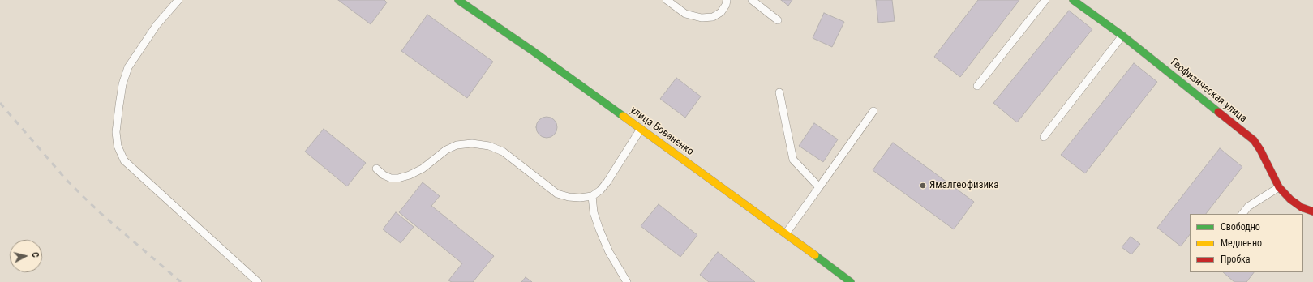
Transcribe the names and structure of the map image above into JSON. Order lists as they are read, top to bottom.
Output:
{
  "streets": {
    "street": ["Геофизическая улица", "улица Бованенко"]
  },
  "places": ["Ямалгеофизика"],
  "legend": ["Свободно", "Медленно", "Пробка"],
  "north": "right"
}
